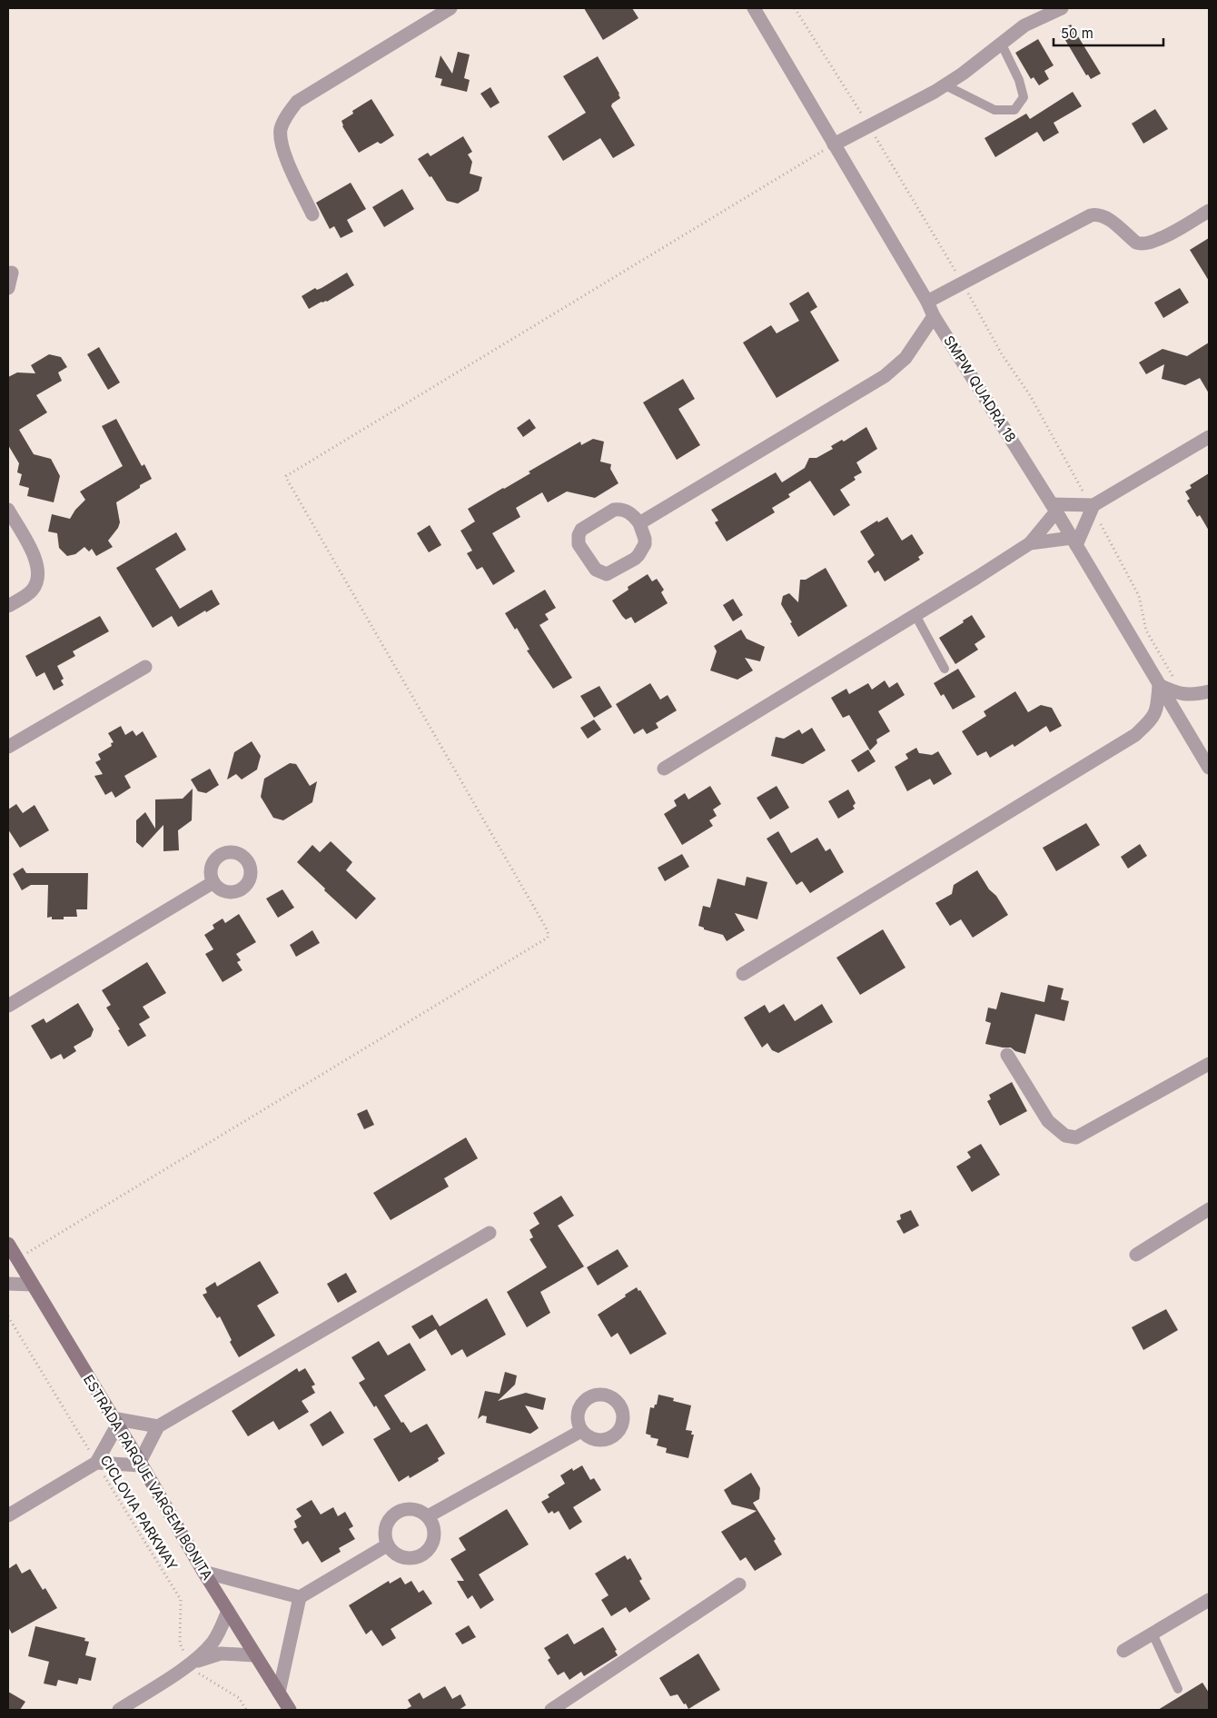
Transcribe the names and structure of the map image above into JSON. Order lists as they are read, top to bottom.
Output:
{
  "streets": {
    "main road": ["ESTRADA PARQUE VARGEM BONITA"],
    "street": ["SMPW QUADRA 18"],
    "path": ["CICLOVIA PARKWAY"]
  },
  "scale_bar": "50 m"
}
